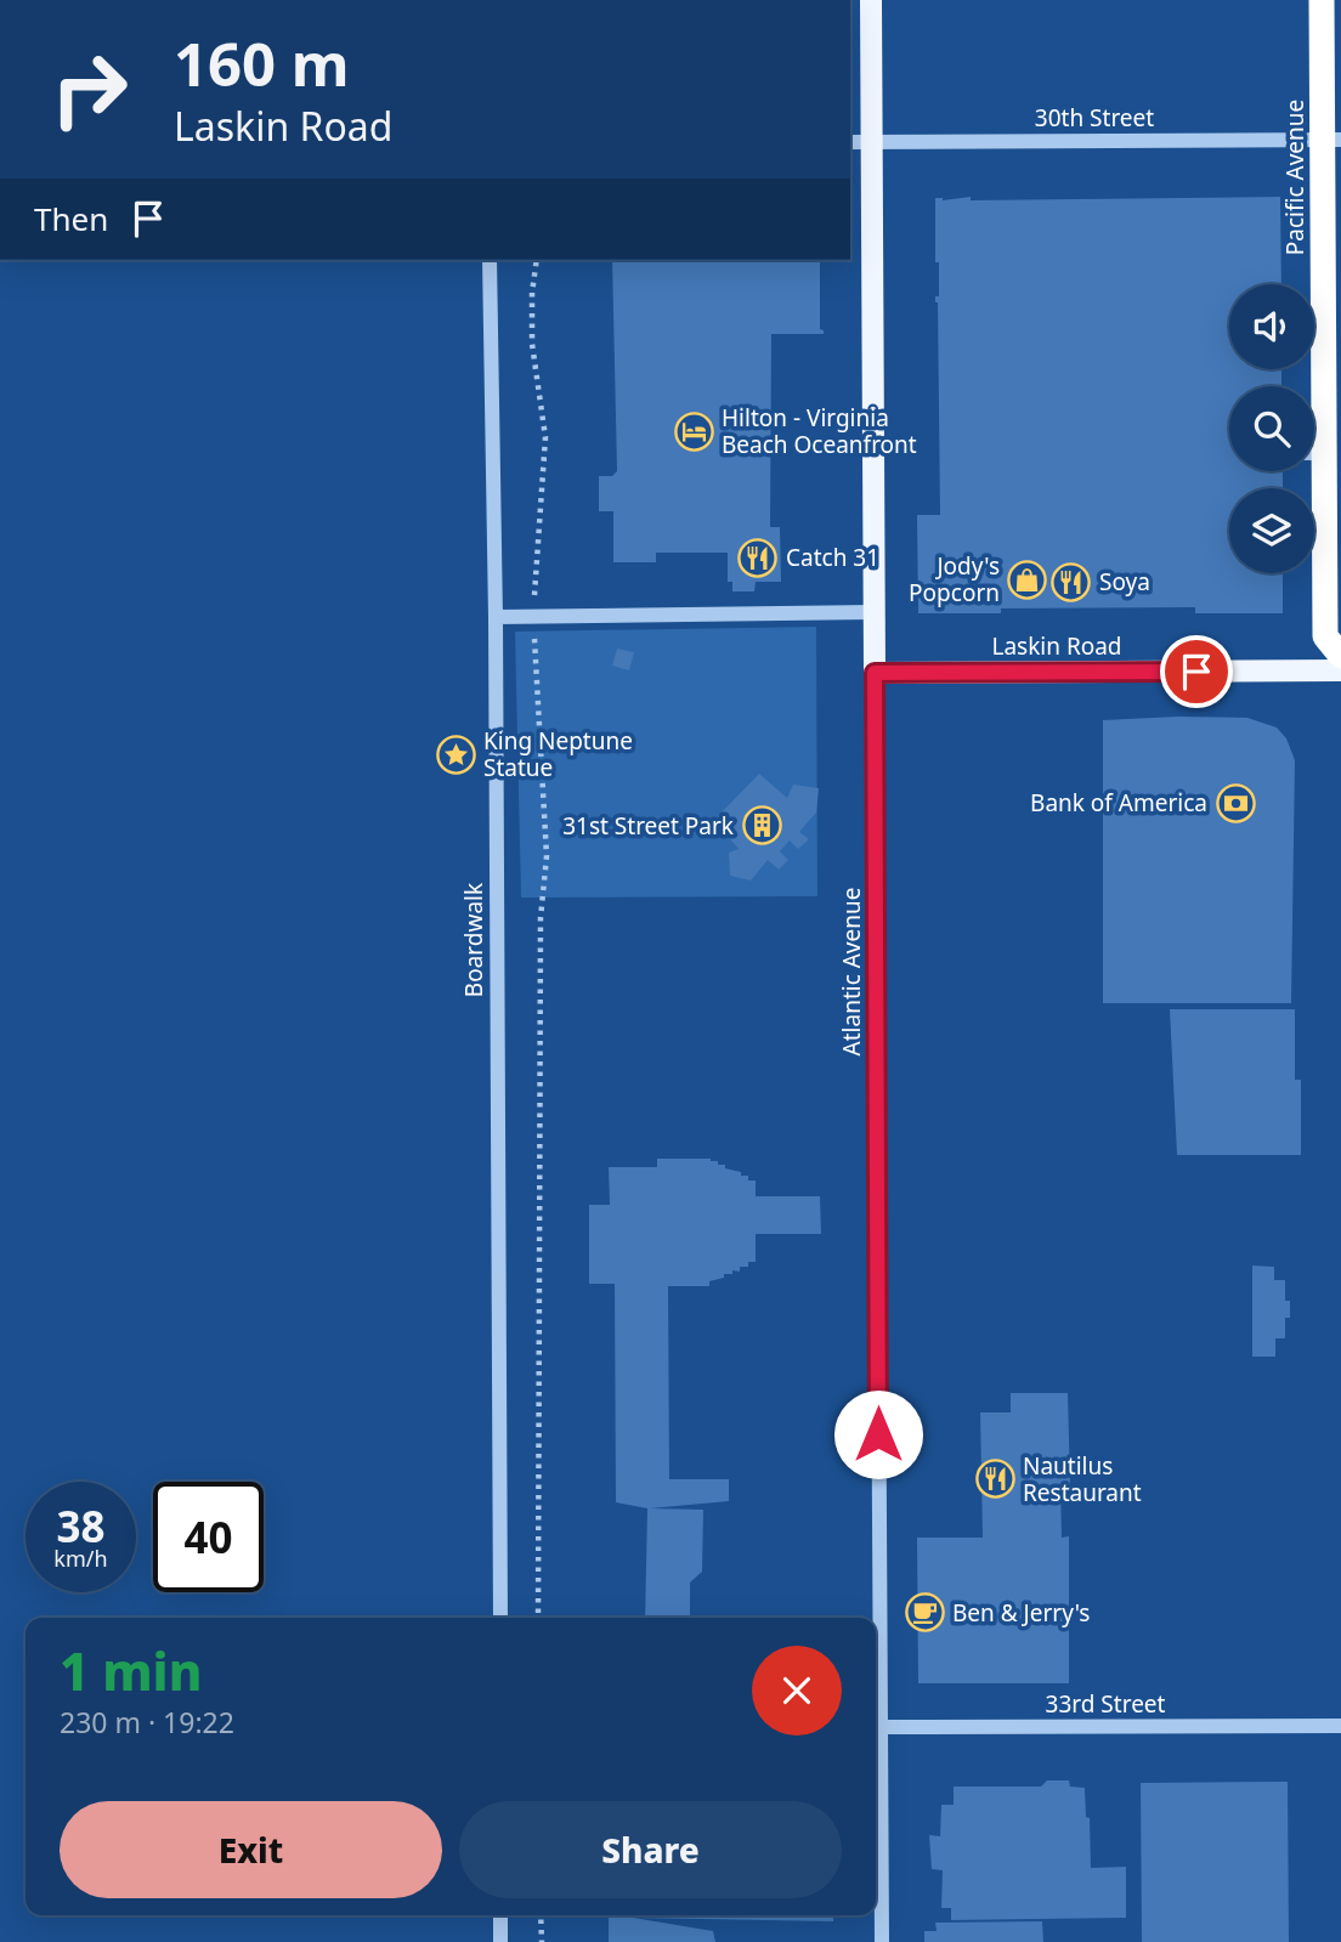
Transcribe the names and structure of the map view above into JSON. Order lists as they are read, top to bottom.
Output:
{
  "streets": {
    "highway": ["Pacific Avenue"],
    "main road": ["Laskin Road", "Atlantic Avenue"],
    "street": ["30th Street", "Boardwalk", "33rd Street"]
  },
  "crossings": [
    ["30th Street", "Pacific Avenue"],
    ["30th Street", "Atlantic Avenue"],
    ["Laskin Road", "Atlantic Avenue"]
  ],
  "places": {
    "hotel": ["Hilton - Virginia Beach Oceanfront"],
    "restaurant": ["Catch 31", "Soya", "Nautilus Restaurant"],
    "shop": ["Jody's Popcorn"],
    "place": ["King Neptune Statue"],
    "bank": ["Bank of America"],
    "building": ["31st Street Park"],
    "cafe": ["Ben & Jerry's"]
  },
  "page": {
    "turn": ["160 m", "Laskin Road"],
    "then": "Then",
    "speed": "38 km/h",
    "limit": "40",
    "heading": ["1 min", "230 m · 19:22"],
    "buttons": ["Exit", "Share"]
  }
}
